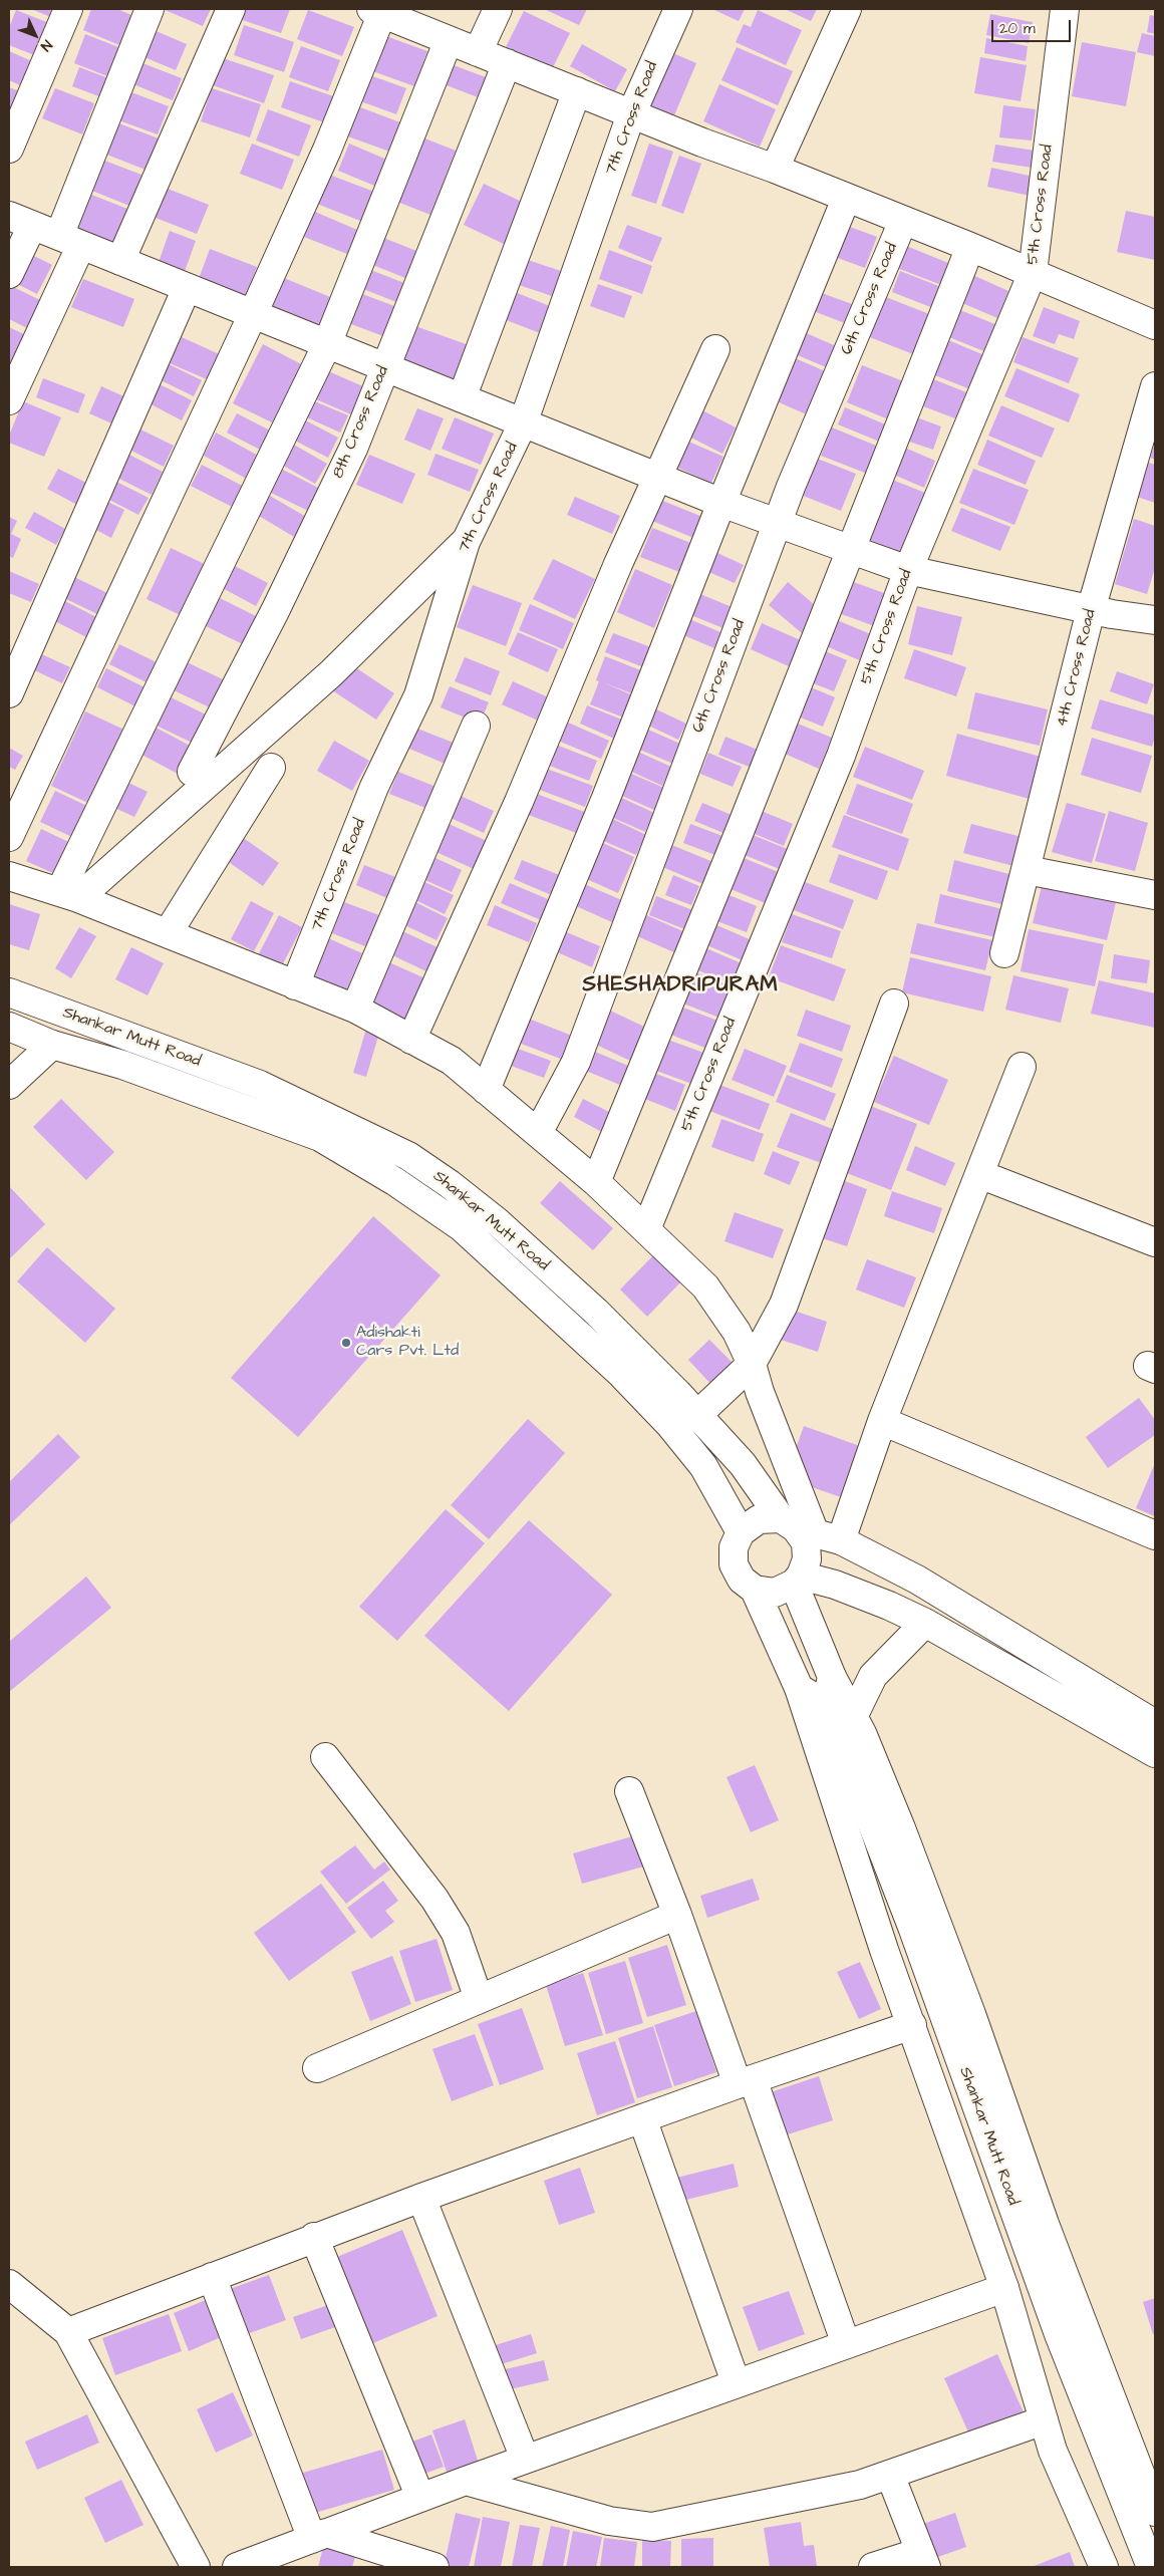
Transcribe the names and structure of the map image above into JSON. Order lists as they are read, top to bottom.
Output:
{
  "streets": {
    "street": [
      "7th Cross Road",
      "5th Cross Road",
      "6th Cross Road",
      "8th Cross Road",
      "4th Cross Road",
      "Shankar Mutt Road"
    ]
  },
  "districts": ["SHESHADRIPURAM"],
  "places": ["Adishakti Cars Pvt. Ltd"],
  "scale_bar": "20 m",
  "north": "bottom right"
}
